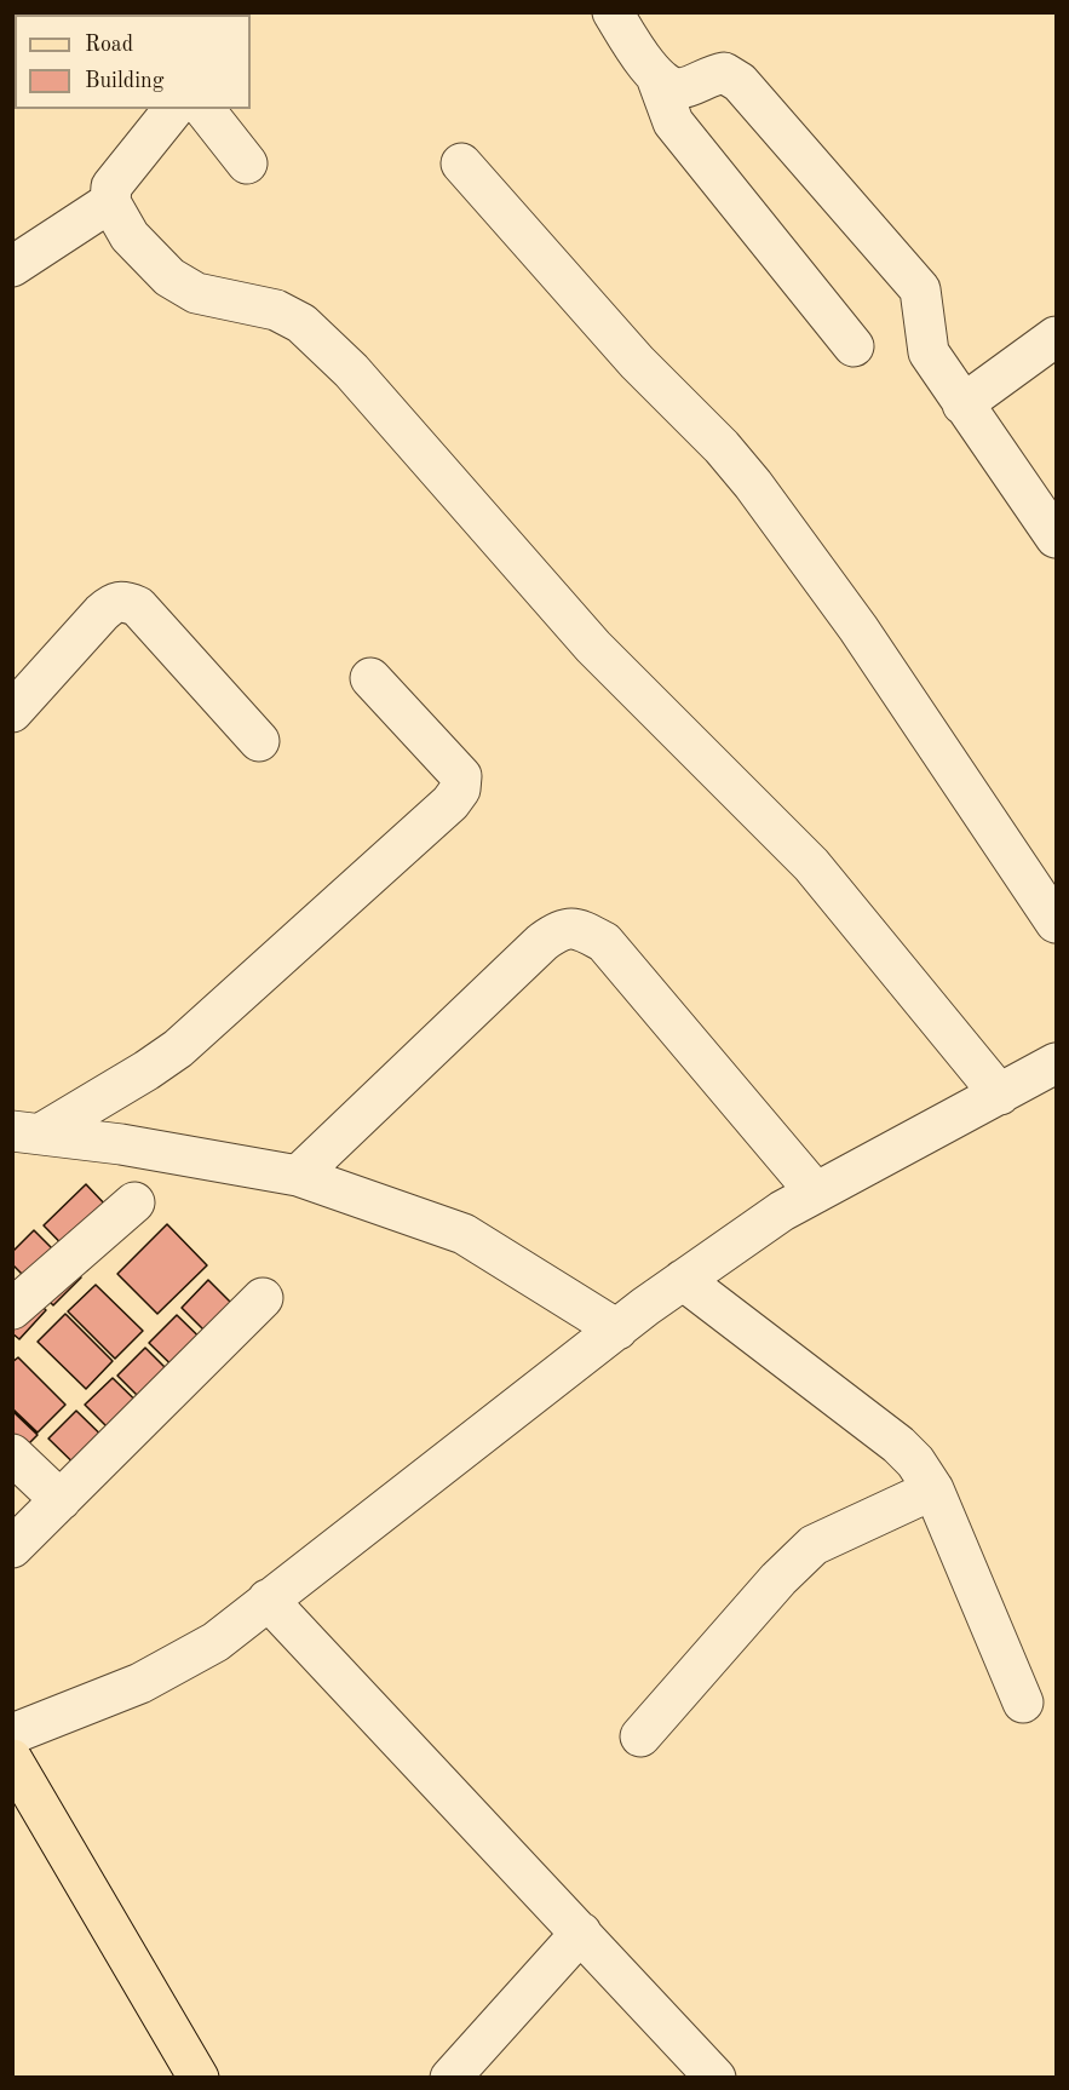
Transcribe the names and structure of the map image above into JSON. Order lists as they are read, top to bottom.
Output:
{
  "legend": ["Road", "Building"]
}
